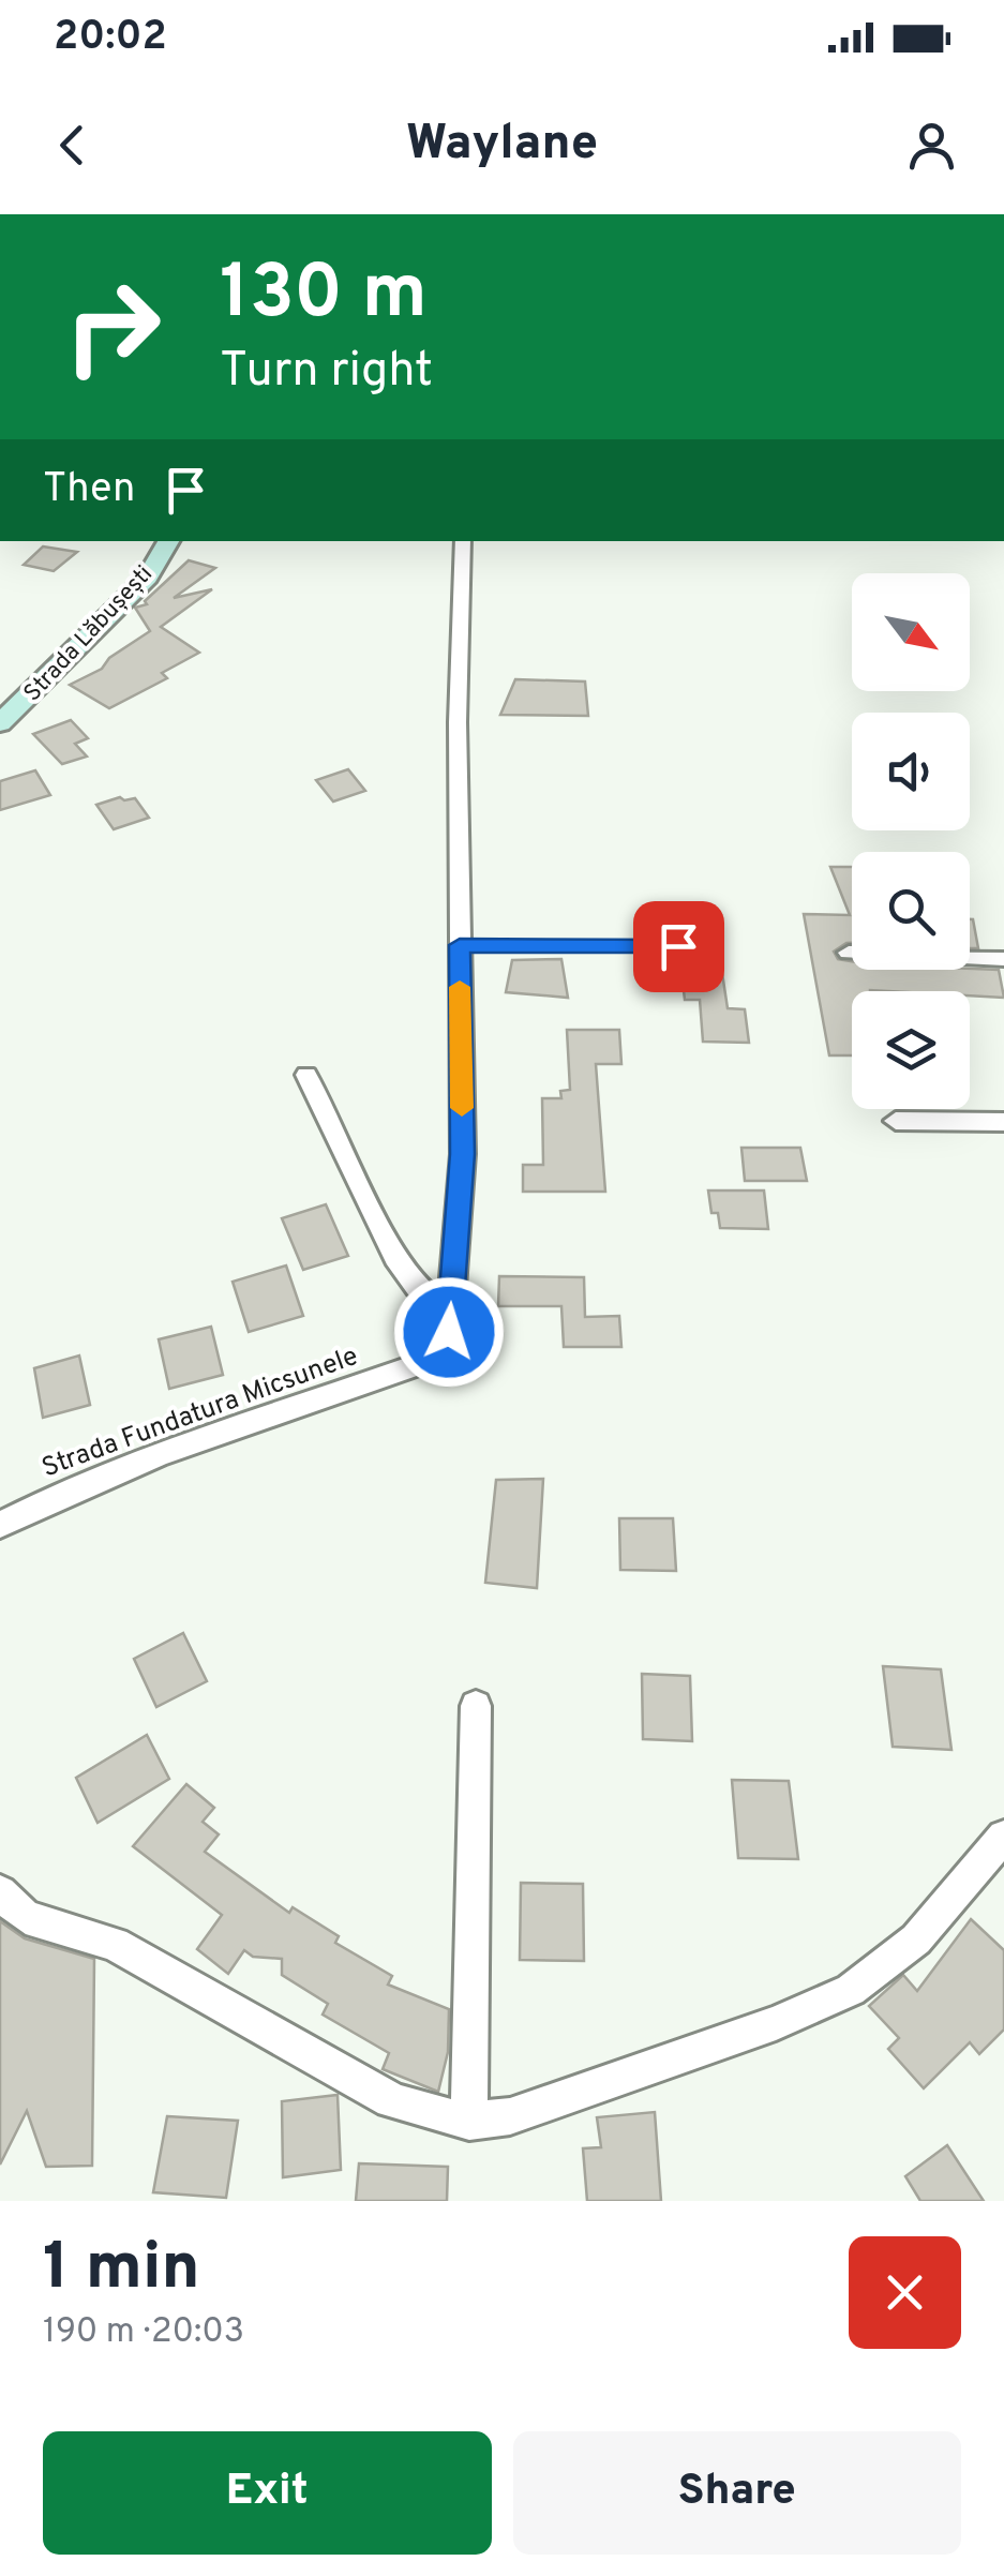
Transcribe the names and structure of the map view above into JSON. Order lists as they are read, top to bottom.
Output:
{
  "streets": {
    "street": ["Strada Lăbușești", "Strada Fundatura Micsunele"]
  },
  "north": "bottom right",
  "page": {
    "status": "20:02",
    "header": "Waylane",
    "turn": ["130 m", "Turn right"],
    "then": "Then",
    "heading": ["1 min", "190 m · 20:03"],
    "buttons": ["Exit", "Share"]
  }
}
